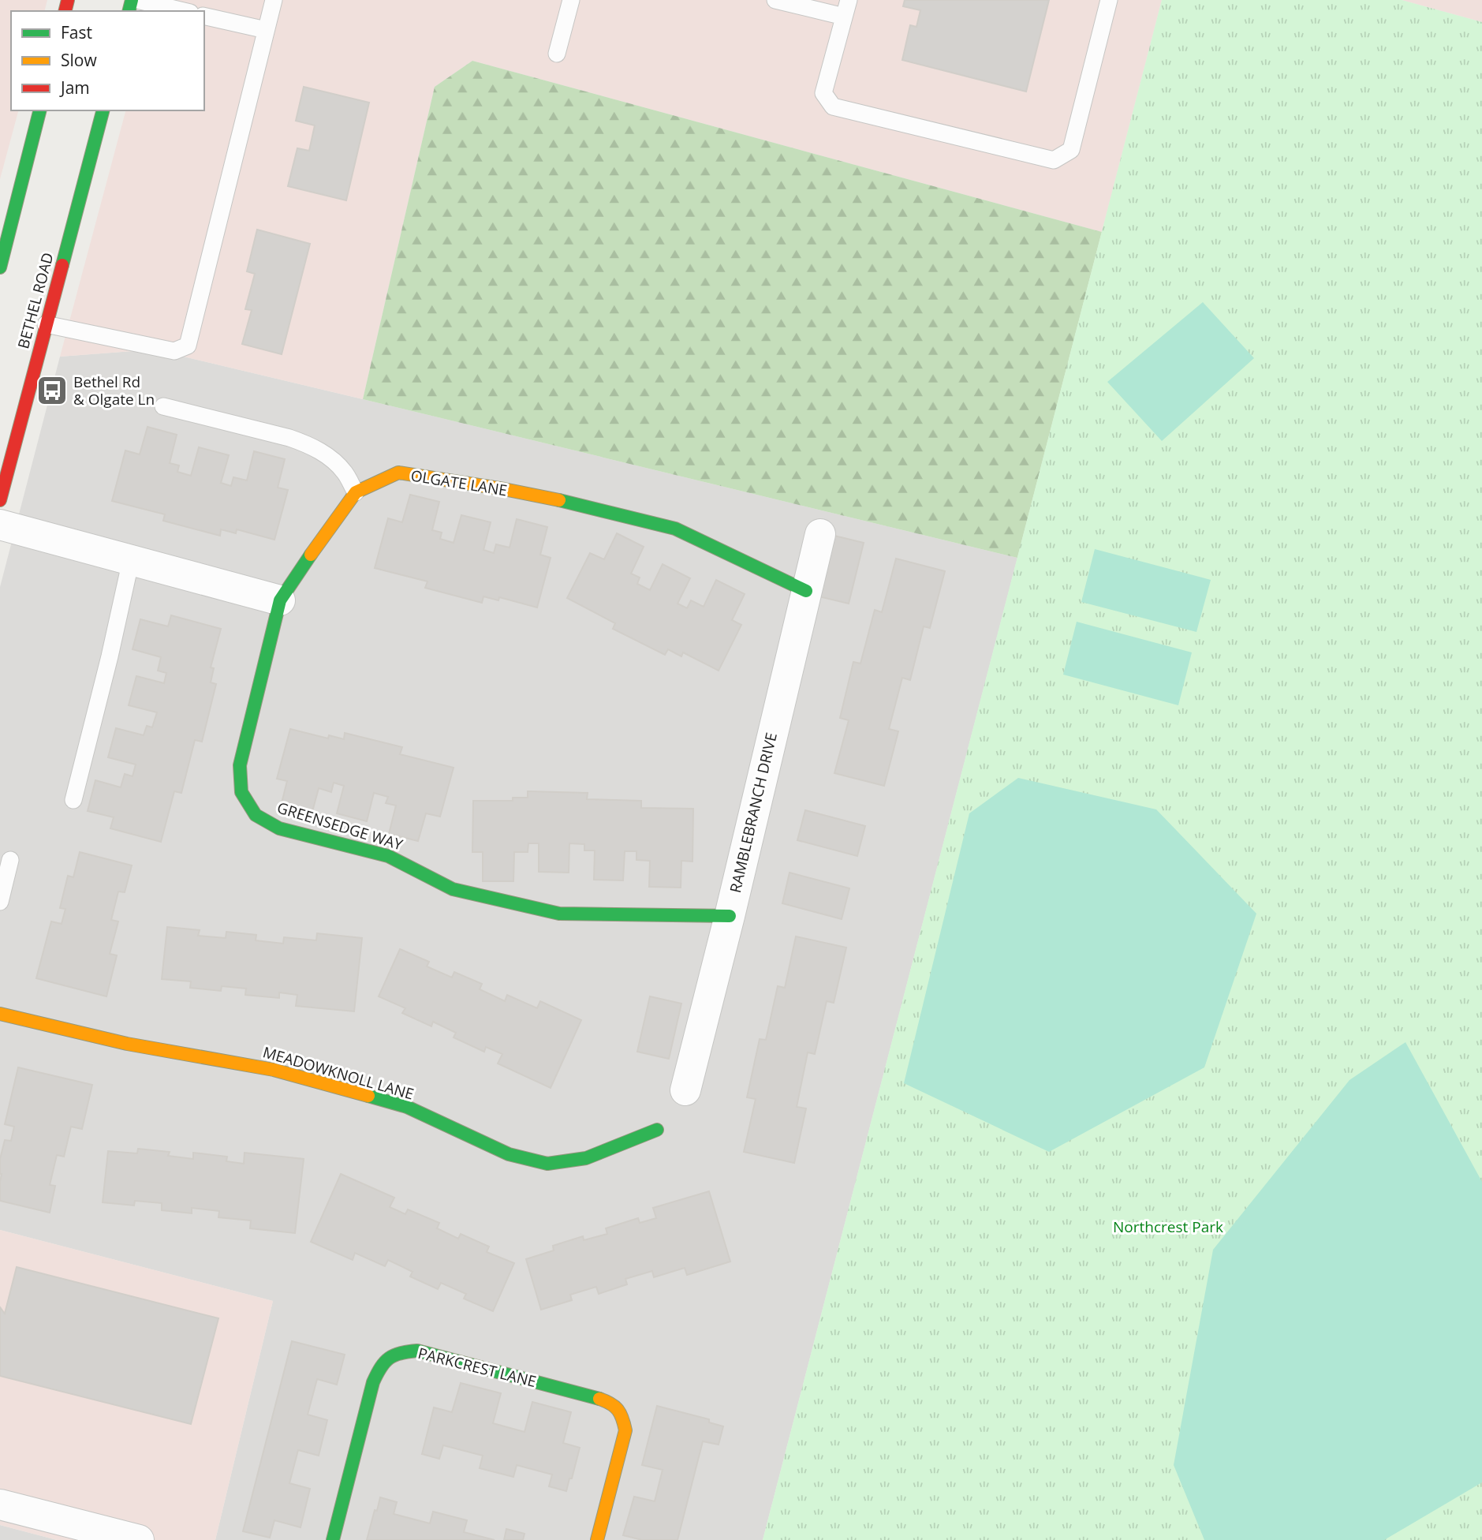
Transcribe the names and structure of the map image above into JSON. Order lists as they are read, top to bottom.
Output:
{
  "streets": {
    "street": [
      "BETHEL ROAD",
      "OLGATE LANE",
      "RAMBLEBRANCH DRIVE",
      "GREENSEDGE WAY",
      "MEADOWKNOLL LANE",
      "PARKCREST LANE"
    ]
  },
  "crossings": [
    ["OLGATE LANE", "RAMBLEBRANCH DRIVE"],
    ["OLGATE LANE", "GREENSEDGE WAY"],
    ["RAMBLEBRANCH DRIVE", "GREENSEDGE WAY"]
  ],
  "parks": ["Northcrest Park"],
  "places": {
    "bus stop": ["Bethel Rd & Olgate Ln"]
  },
  "legend": ["Fast", "Slow", "Jam"]
}
